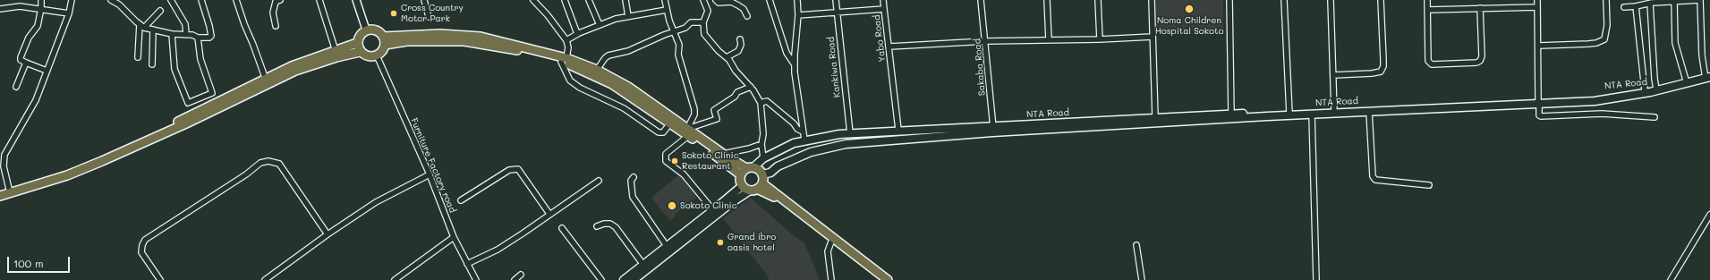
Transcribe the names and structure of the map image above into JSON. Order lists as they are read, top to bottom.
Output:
{
  "streets": {
    "main road": ["NTA Road"],
    "street": [
      "Yabo Road",
      "Kankiwa Road",
      "Sakaba Road",
      "Furniture Factory road"
    ]
  },
  "crossings": [
    ["Yabo Road", "Kankiwa Road"],
    ["Yabo Road", "NTA Road"],
    ["Kankiwa Road", "NTA Road"],
    ["Sakaba Road", "NTA Road"]
  ],
  "places": [
    "Noma Children Hospital Sokoto",
    "Cross Country Motor Park",
    "Sokoto Clinic Restaurant",
    "Sokoto Clinic",
    "Grand ibro oasis hotel"
  ],
  "scale_bar": "100 m"
}
